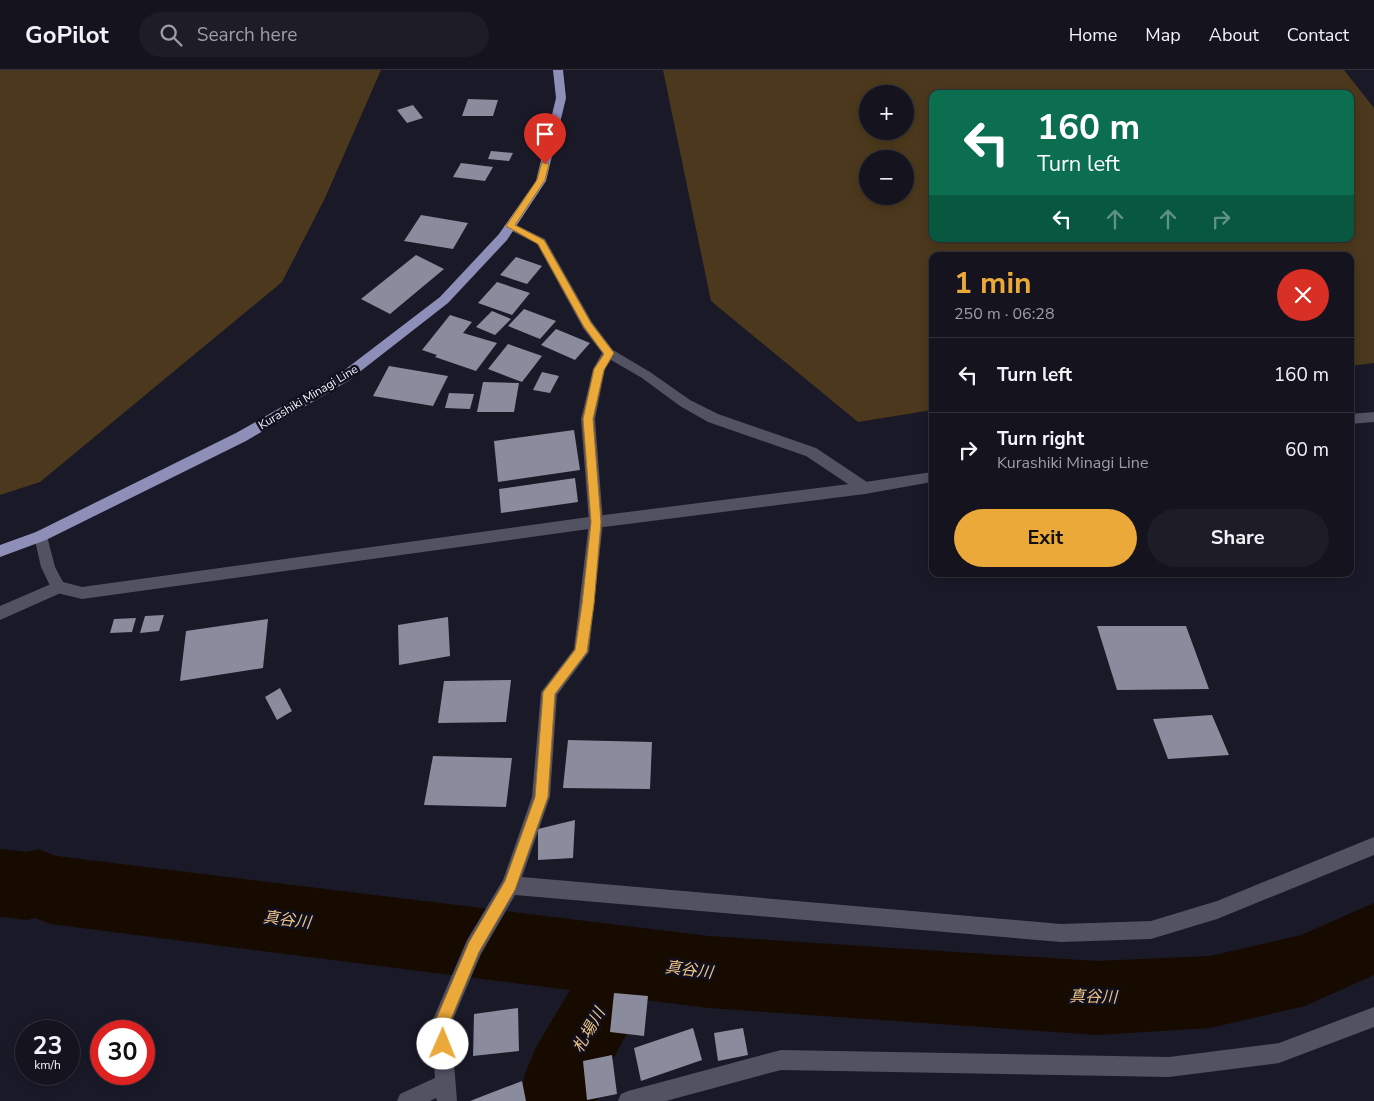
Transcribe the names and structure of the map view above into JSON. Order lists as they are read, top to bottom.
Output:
{
  "streets": {
    "main road": ["Kurashiki Minagi Line"]
  },
  "water": ["真谷川", "札場川"],
  "page": {
    "header": "GoPilot",
    "search": "Search here",
    "nav": [
      "Home",
      "Map",
      "About",
      "Contact"
    ],
    "map_buttons": ["+", "−"],
    "turn": ["160 m", "Turn left"],
    "heading": ["1 min", "250 m · 06:28"],
    "list": [
      {
        "name": "Turn left",
        "value": "160 m"
      },
      {
        "name": "Turn right",
        "note": "Kurashiki Minagi Line",
        "value": "60 m"
      }
    ],
    "buttons": ["Exit", "Share"],
    "speed": "23 km/h",
    "limit": "30"
  }
}
